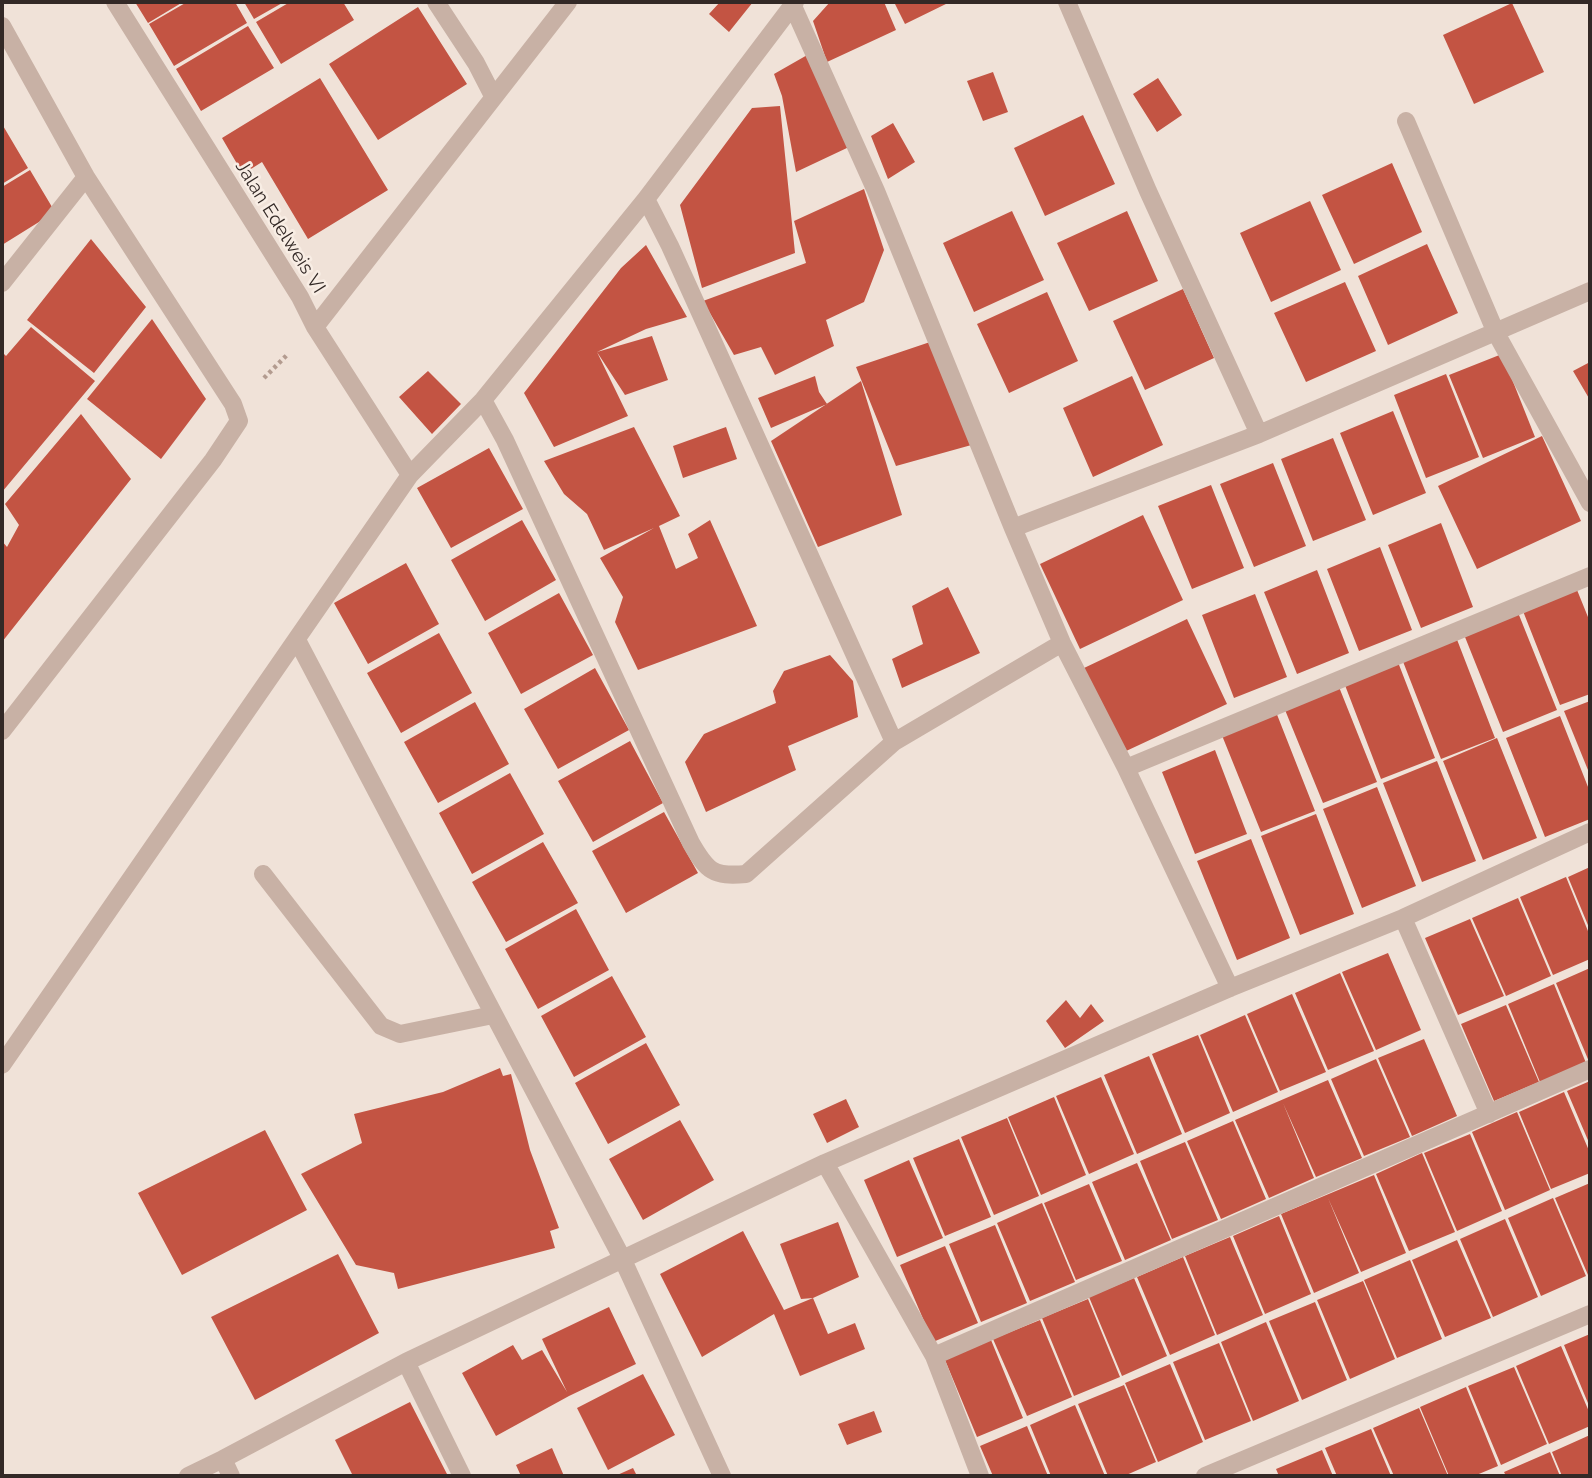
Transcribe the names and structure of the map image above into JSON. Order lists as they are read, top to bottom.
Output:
{
  "streets": {
    "street": ["Jalan Edelweis VI"]
  }
}
